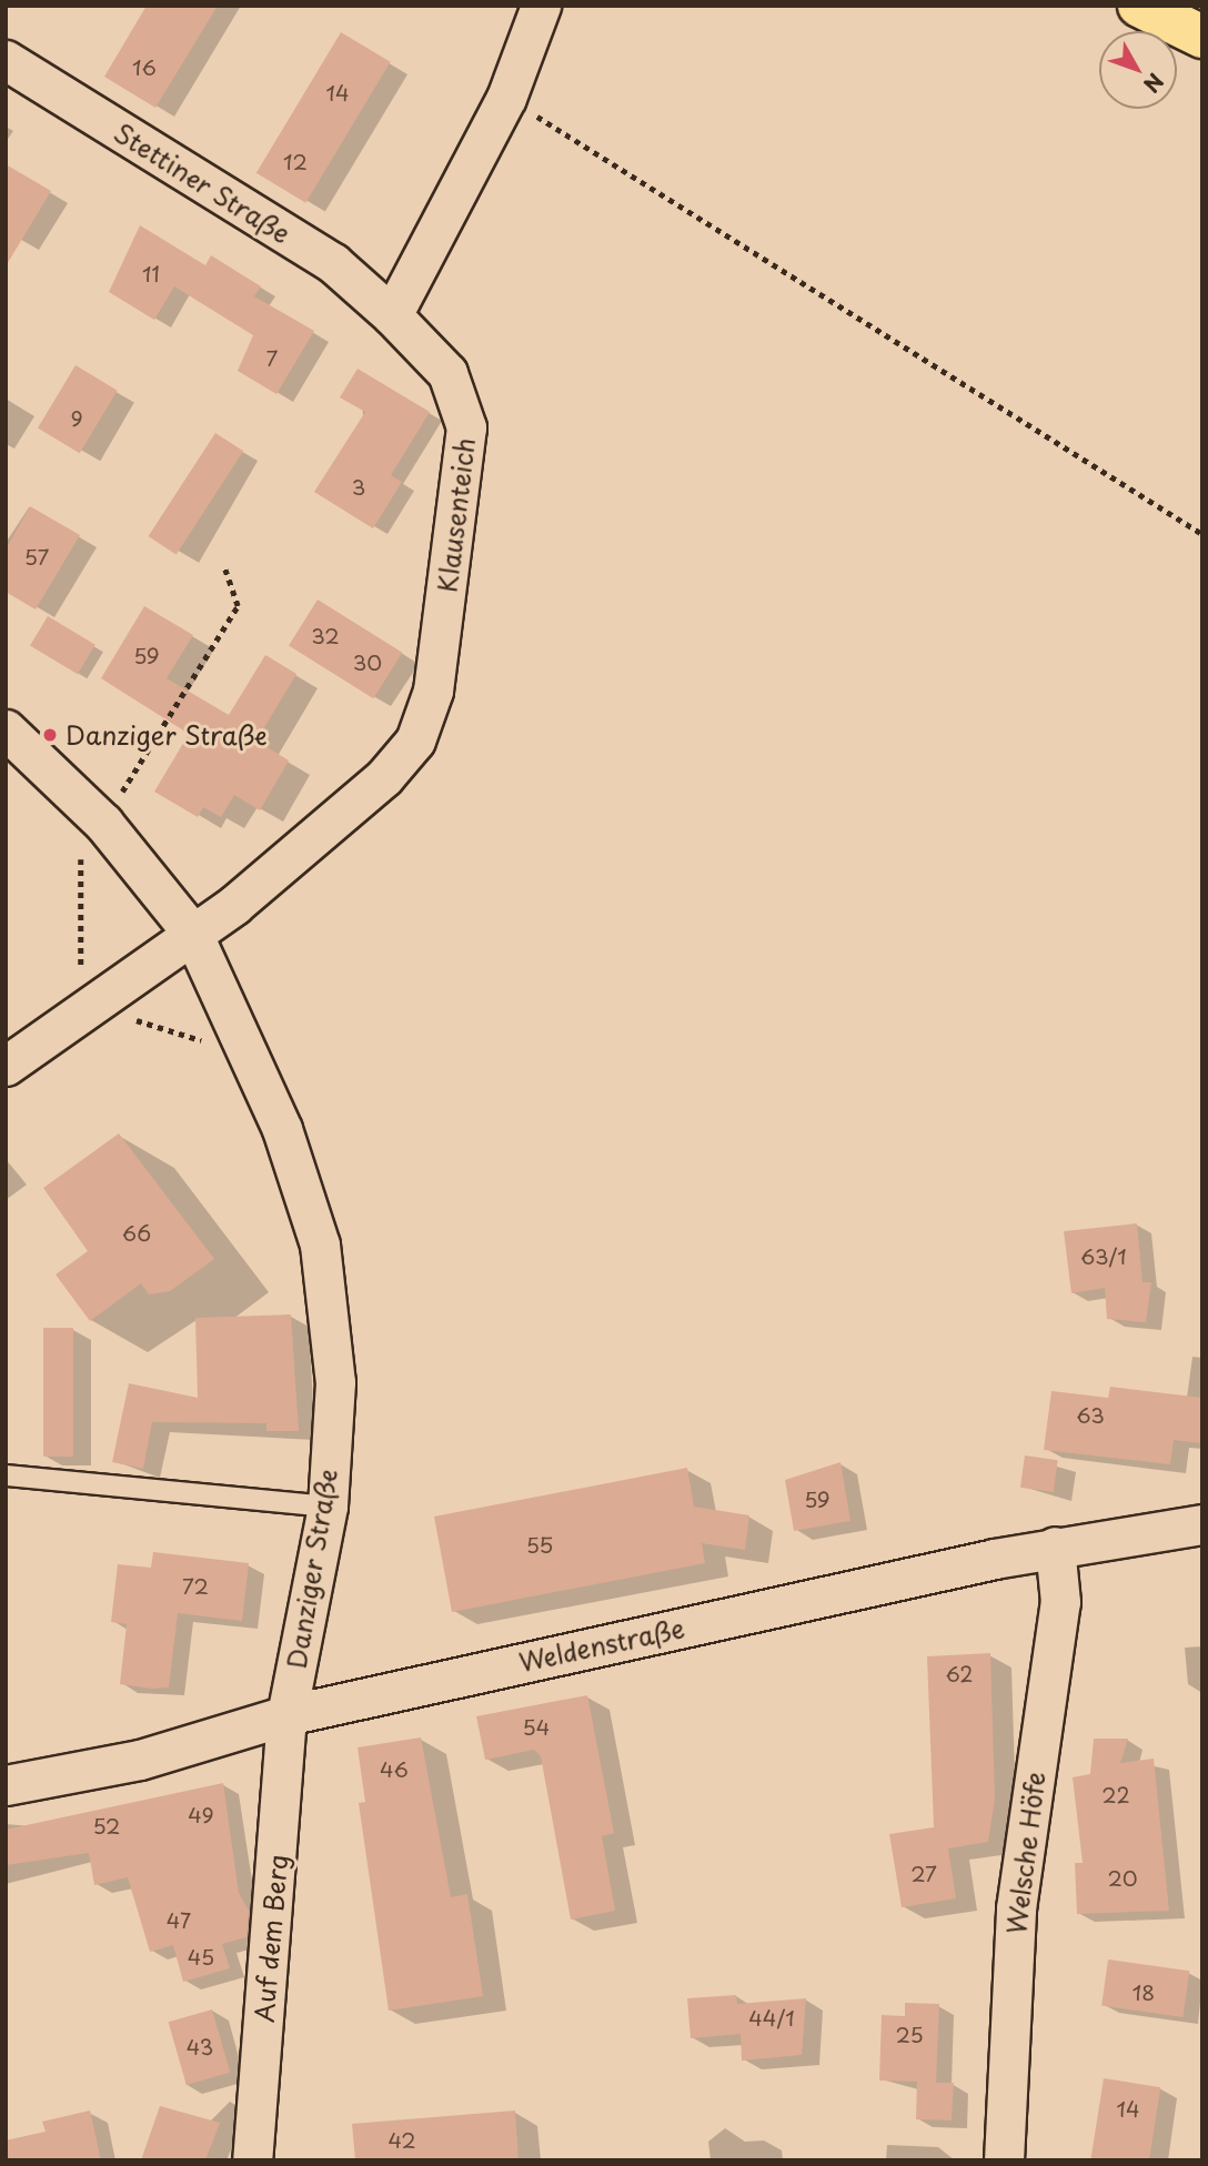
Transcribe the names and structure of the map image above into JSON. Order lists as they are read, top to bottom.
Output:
{
  "streets": {
    "street": [
      "Stettiner Straße",
      "Klausenteich",
      "Danziger Straße",
      "Weldenstraße",
      "Welsche Höfe",
      "Auf dem Berg"
    ]
  },
  "crossings": [
    ["Stettiner Straße", "Klausenteich"],
    ["Klausenteich", "Danziger Straße"],
    ["Danziger Straße", "Weldenstraße"],
    ["Danziger Straße", "Auf dem Berg"],
    ["Weldenstraße", "Welsche Höfe"],
    ["Weldenstraße", "Auf dem Berg"]
  ],
  "places": ["Danziger Straße"],
  "house_numbers": [
    "16",
    "14",
    "12",
    "11",
    "7",
    "9",
    "3",
    "57",
    "32",
    "59",
    "30",
    "66",
    "63/1",
    "63",
    "59",
    "55",
    "72",
    "62",
    "54",
    "46",
    "22",
    "49",
    "52",
    "27",
    "20",
    "47",
    "45",
    "18",
    "44/1",
    "25",
    "43",
    "14",
    "42"
  ],
  "north": "bottom right"
}
